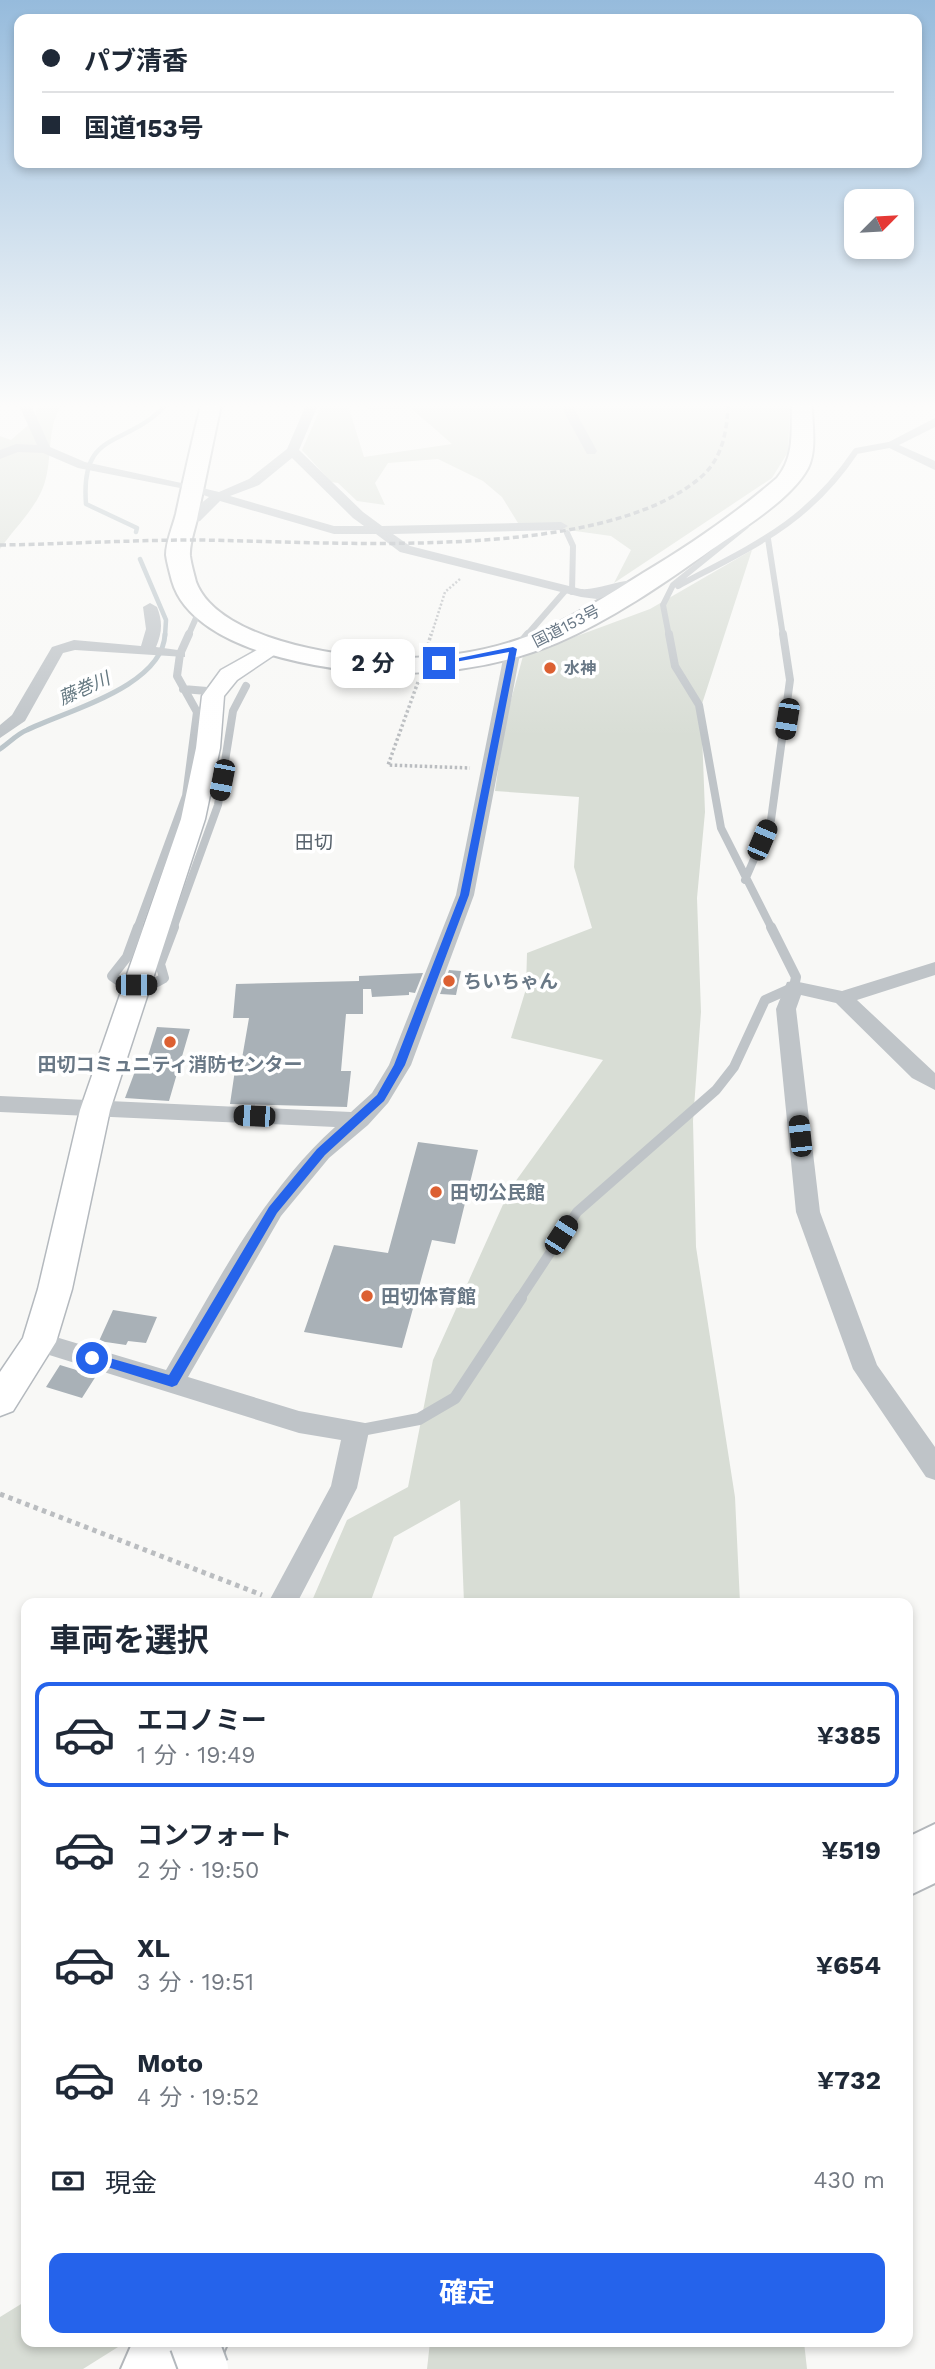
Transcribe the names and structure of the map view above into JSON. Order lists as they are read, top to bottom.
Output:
{
  "streets": {
    "highway": ["国道153号"]
  },
  "districts": ["田切"],
  "water": ["藤巻川"],
  "places": [
    "水神",
    "ちいちゃん",
    "田切コミュニティ消防センター",
    "田切公民館",
    "田切体育館"
  ],
  "north": "top right",
  "page": {
    "banner": ["パブ清香", "国道153号"],
    "bubble": "2 分",
    "heading": "車両を選択",
    "list": [
      {
        "name": "エコノミー",
        "note": "1 分 · 19:49",
        "value": "¥385"
      },
      {
        "name": "コンフォート",
        "note": "2 分 · 19:50",
        "value": "¥519"
      },
      {
        "name": "XL",
        "note": "3 分 · 19:51",
        "value": "¥654"
      },
      {
        "name": "Moto",
        "note": "4 分 · 19:52",
        "value": "¥732"
      }
    ],
    "pay": ["現金", "430 m"],
    "buttons": "確定"
  }
}
